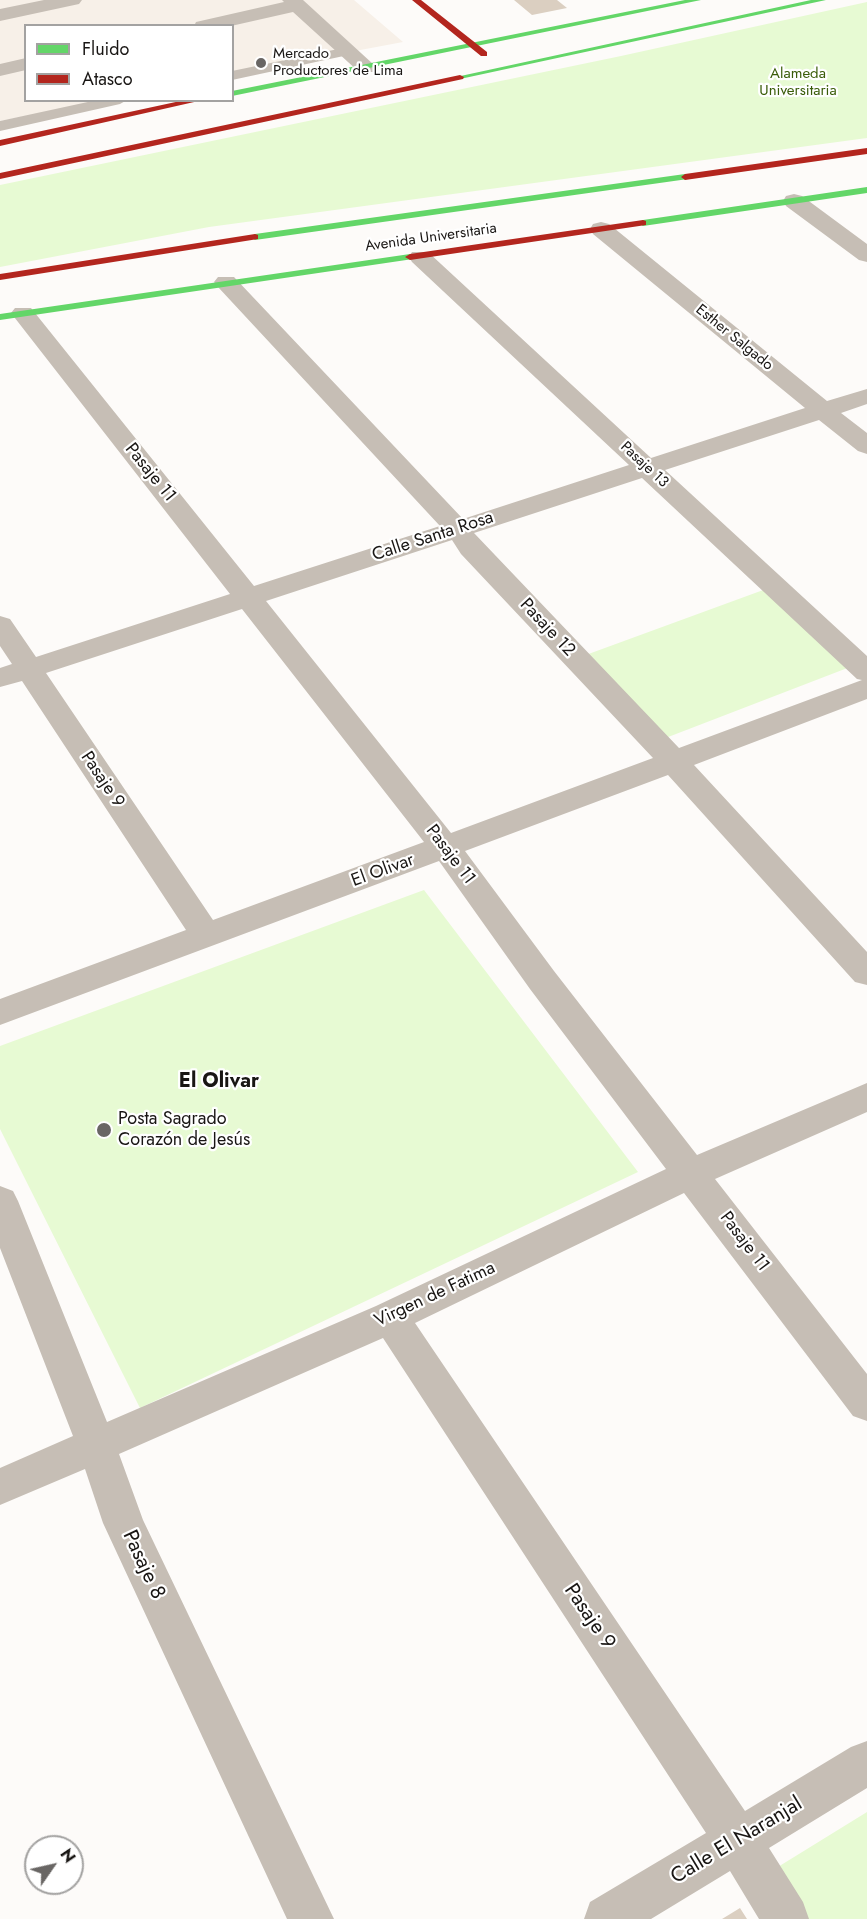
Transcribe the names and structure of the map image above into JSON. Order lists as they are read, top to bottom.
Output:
{
  "streets": {
    "main road": ["Avenida Universitaria"],
    "street": [
      "Esther Salgado",
      "Pasaje 13",
      "Pasaje 11",
      "Calle Santa Rosa",
      "Pasaje 12",
      "Pasaje 9",
      "El Olivar",
      "Virgen de Fatima",
      "Pasaje 8",
      "Calle El Naranjal"
    ]
  },
  "crossings": [
    ["Avenida Universitaria", "Esther Salgado"],
    ["Avenida Universitaria", "Pasaje 13"],
    ["Avenida Universitaria", "Pasaje 11"],
    ["Avenida Universitaria", "Pasaje 12"],
    ["Esther Salgado", "Calle Santa Rosa"],
    ["Pasaje 13", "Calle Santa Rosa"],
    ["Pasaje 11", "Calle Santa Rosa"],
    ["Pasaje 11", "El Olivar"],
    ["Pasaje 11", "Virgen de Fatima"],
    ["Calle Santa Rosa", "Pasaje 12"],
    ["Calle Santa Rosa", "Pasaje 9"],
    ["Pasaje 12", "El Olivar"],
    ["Pasaje 9", "El Olivar"],
    ["Pasaje 9", "Virgen de Fatima"],
    ["Pasaje 9", "Calle El Naranjal"],
    ["Virgen de Fatima", "Pasaje 8"]
  ],
  "districts": ["El Olivar"],
  "parks": ["Alameda Universitaria"],
  "places": ["Mercado Productores de Lima", "Posta Sagrado Corazón de Jesús"],
  "legend": ["Fluido", "Atasco"],
  "north": "top right"
}
